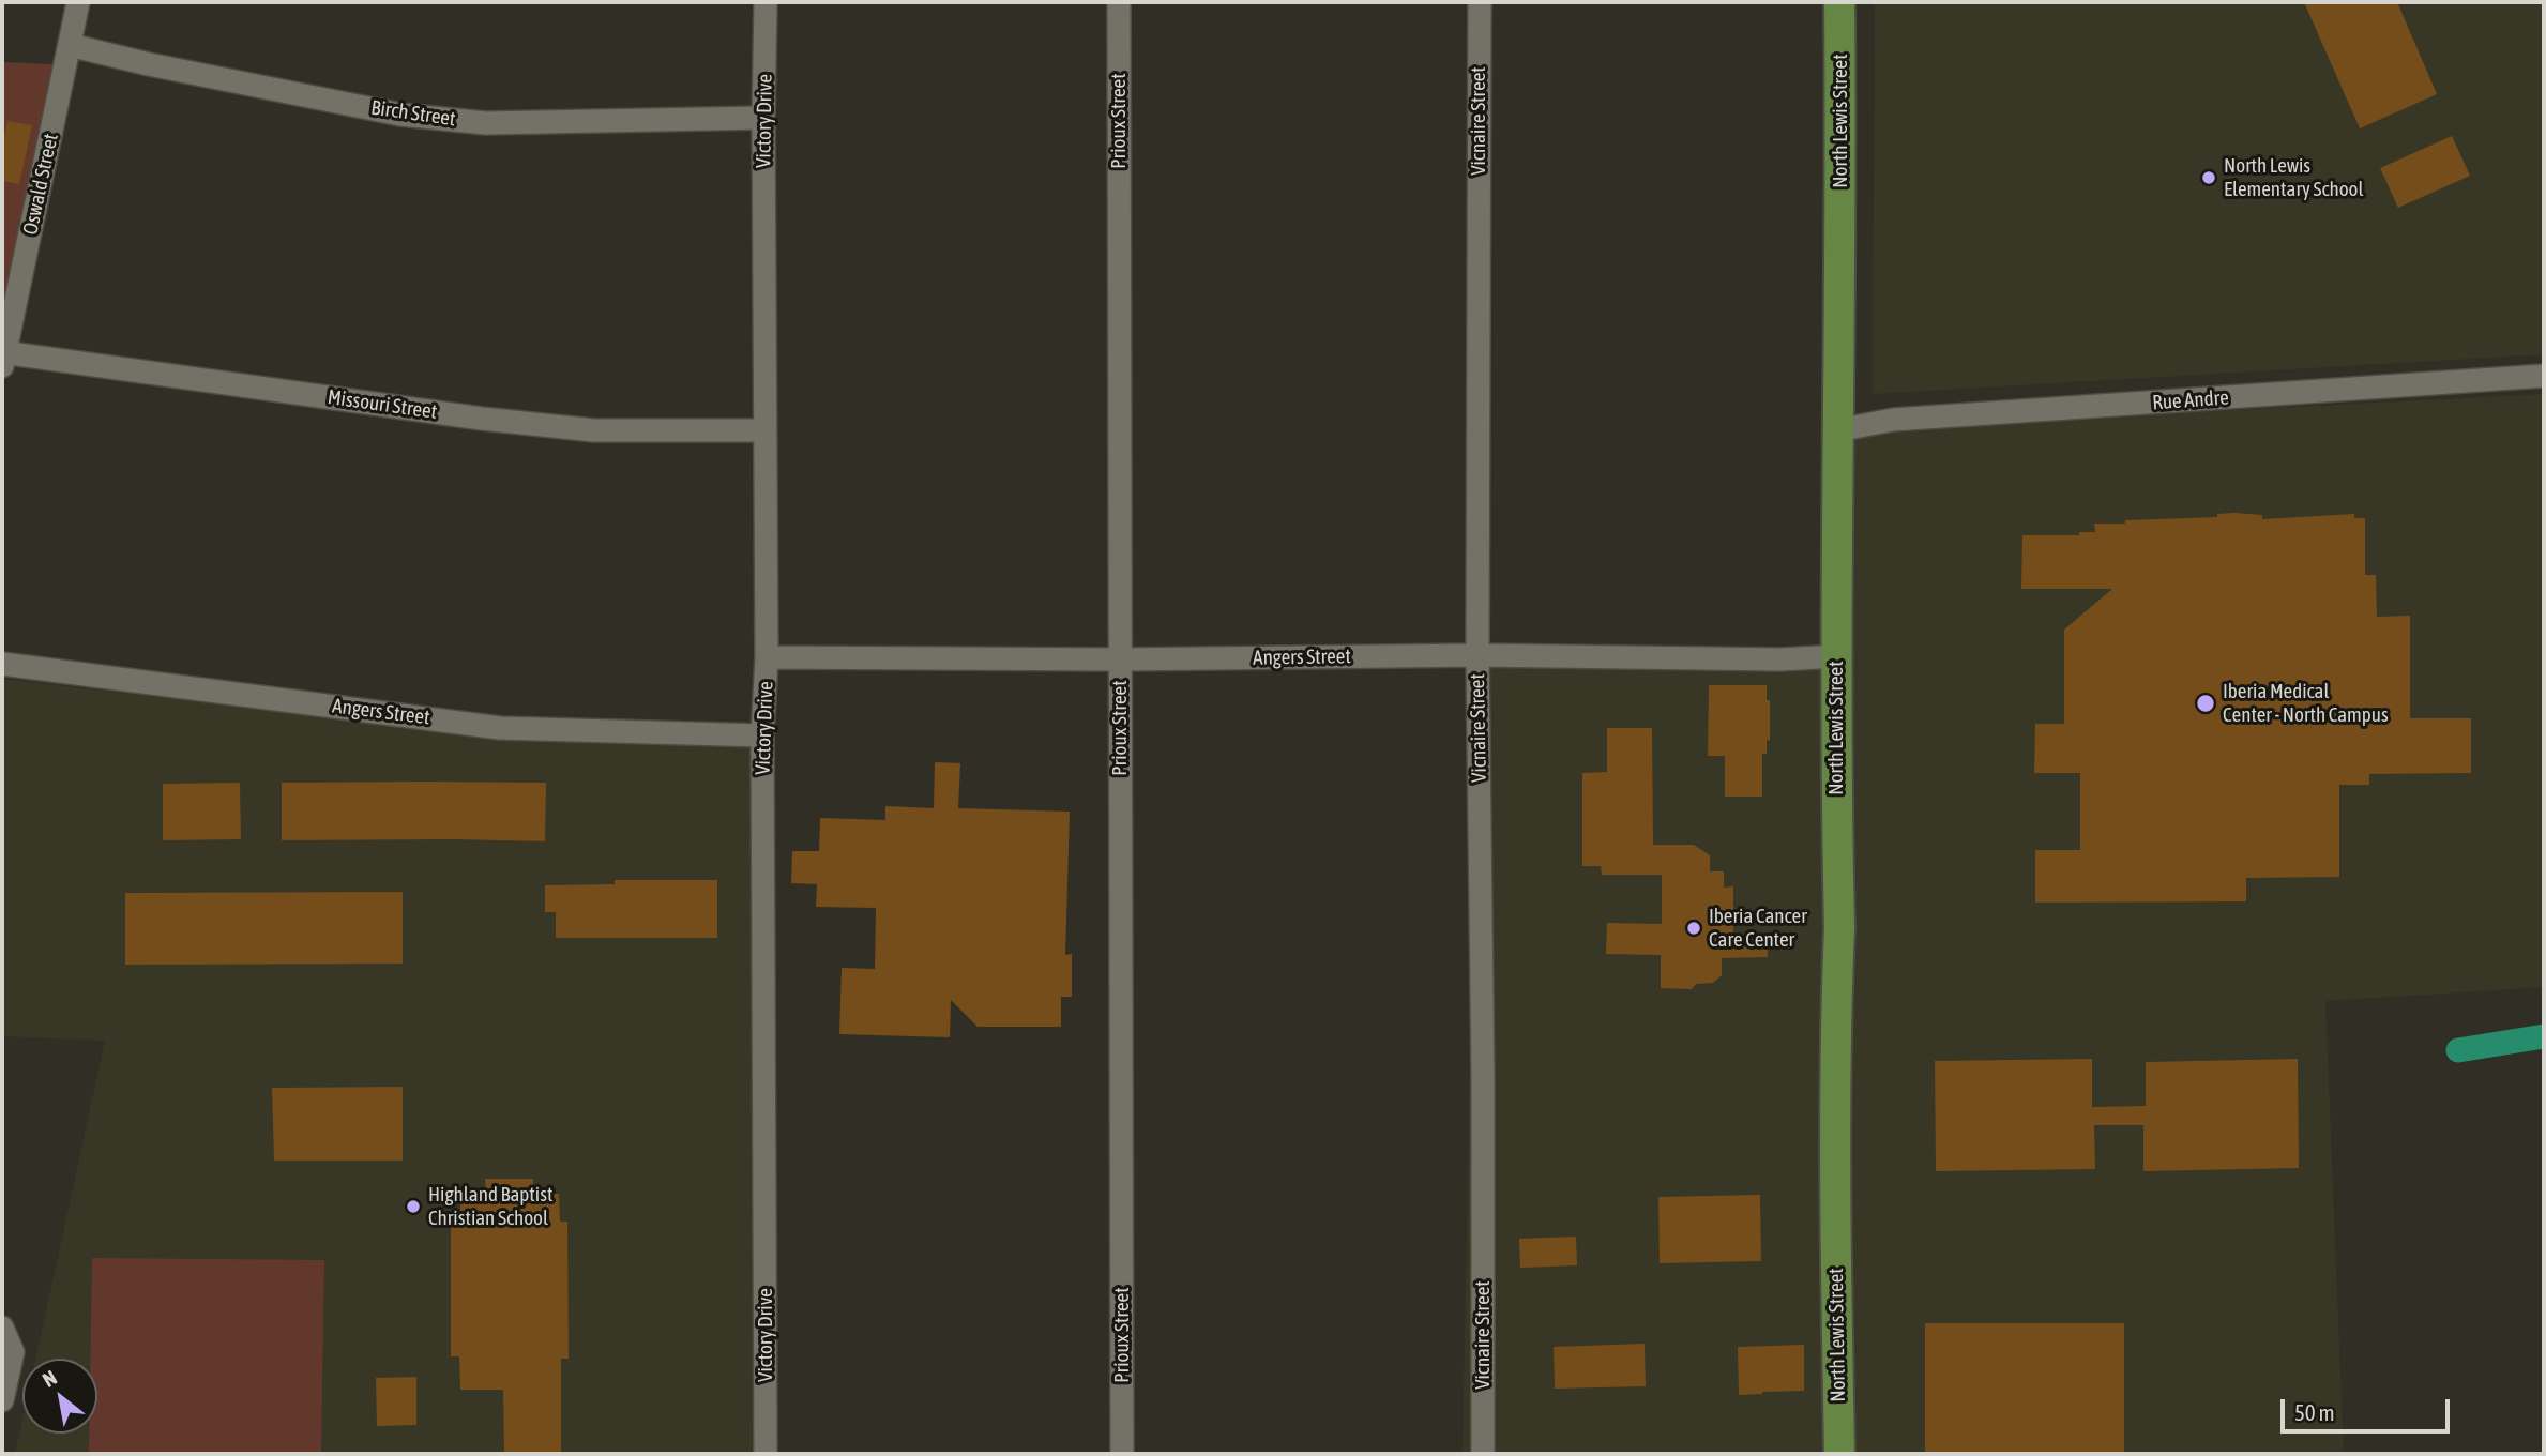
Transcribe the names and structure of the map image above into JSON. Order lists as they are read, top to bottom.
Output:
{
  "streets": {
    "main road": ["North Lewis Street"],
    "street": [
      "Birch Street",
      "Victory Drive",
      "Prioux Street",
      "Vicnaire Street",
      "Oswald Street",
      "Rue Andre",
      "Missouri Street",
      "Angers Street"
    ]
  },
  "crossings": [
    ["Birch Street", "Victory Drive"],
    ["Birch Street", "Oswald Street"],
    ["Victory Drive", "Missouri Street"],
    ["Victory Drive", "Angers Street"],
    ["Prioux Street", "Angers Street"],
    ["Vicnaire Street", "Angers Street"],
    ["North Lewis Street", "Rue Andre"],
    ["North Lewis Street", "Angers Street"],
    ["Oswald Street", "Missouri Street"]
  ],
  "places": [
    "North Lewis Elementary School",
    "Iberia Medical Center - North Campus",
    "Iberia Cancer Care Center",
    "Highland Baptist Christian School"
  ],
  "scale_bar": "50 m",
  "north": "top left"
}
